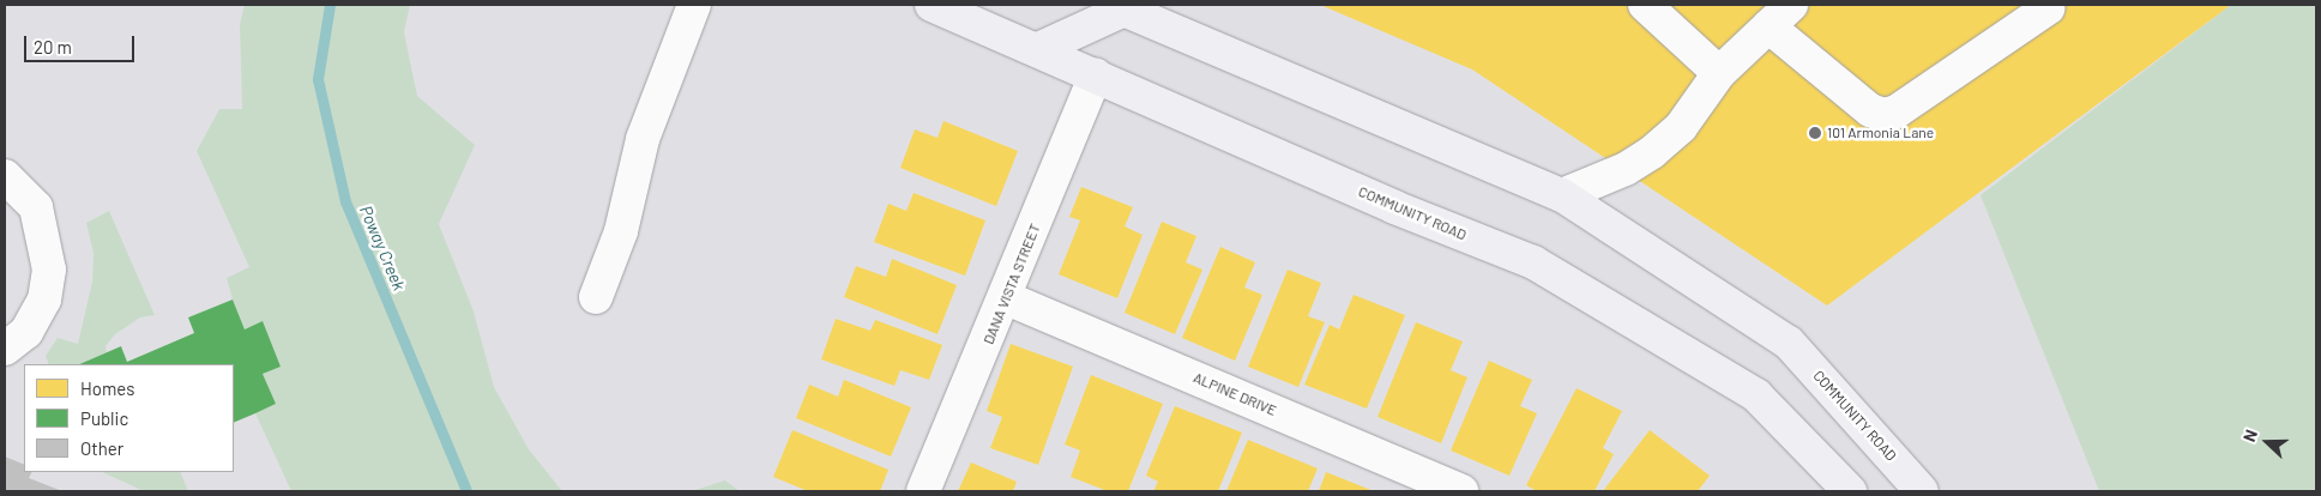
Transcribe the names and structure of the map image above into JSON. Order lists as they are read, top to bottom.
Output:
{
  "streets": {
    "main road": ["COMMUNITY ROAD"],
    "street": ["DANA VISTA STREET", "ALPINE DRIVE"]
  },
  "crossings": [
    ["COMMUNITY ROAD", "DANA VISTA STREET"],
    ["DANA VISTA STREET", "ALPINE DRIVE"]
  ],
  "water": ["Poway Creek"],
  "places": ["101 Armonia Lane"],
  "legend": ["Homes", "Public", "Other"],
  "scale_bar": "20 m",
  "north": "left"
}
